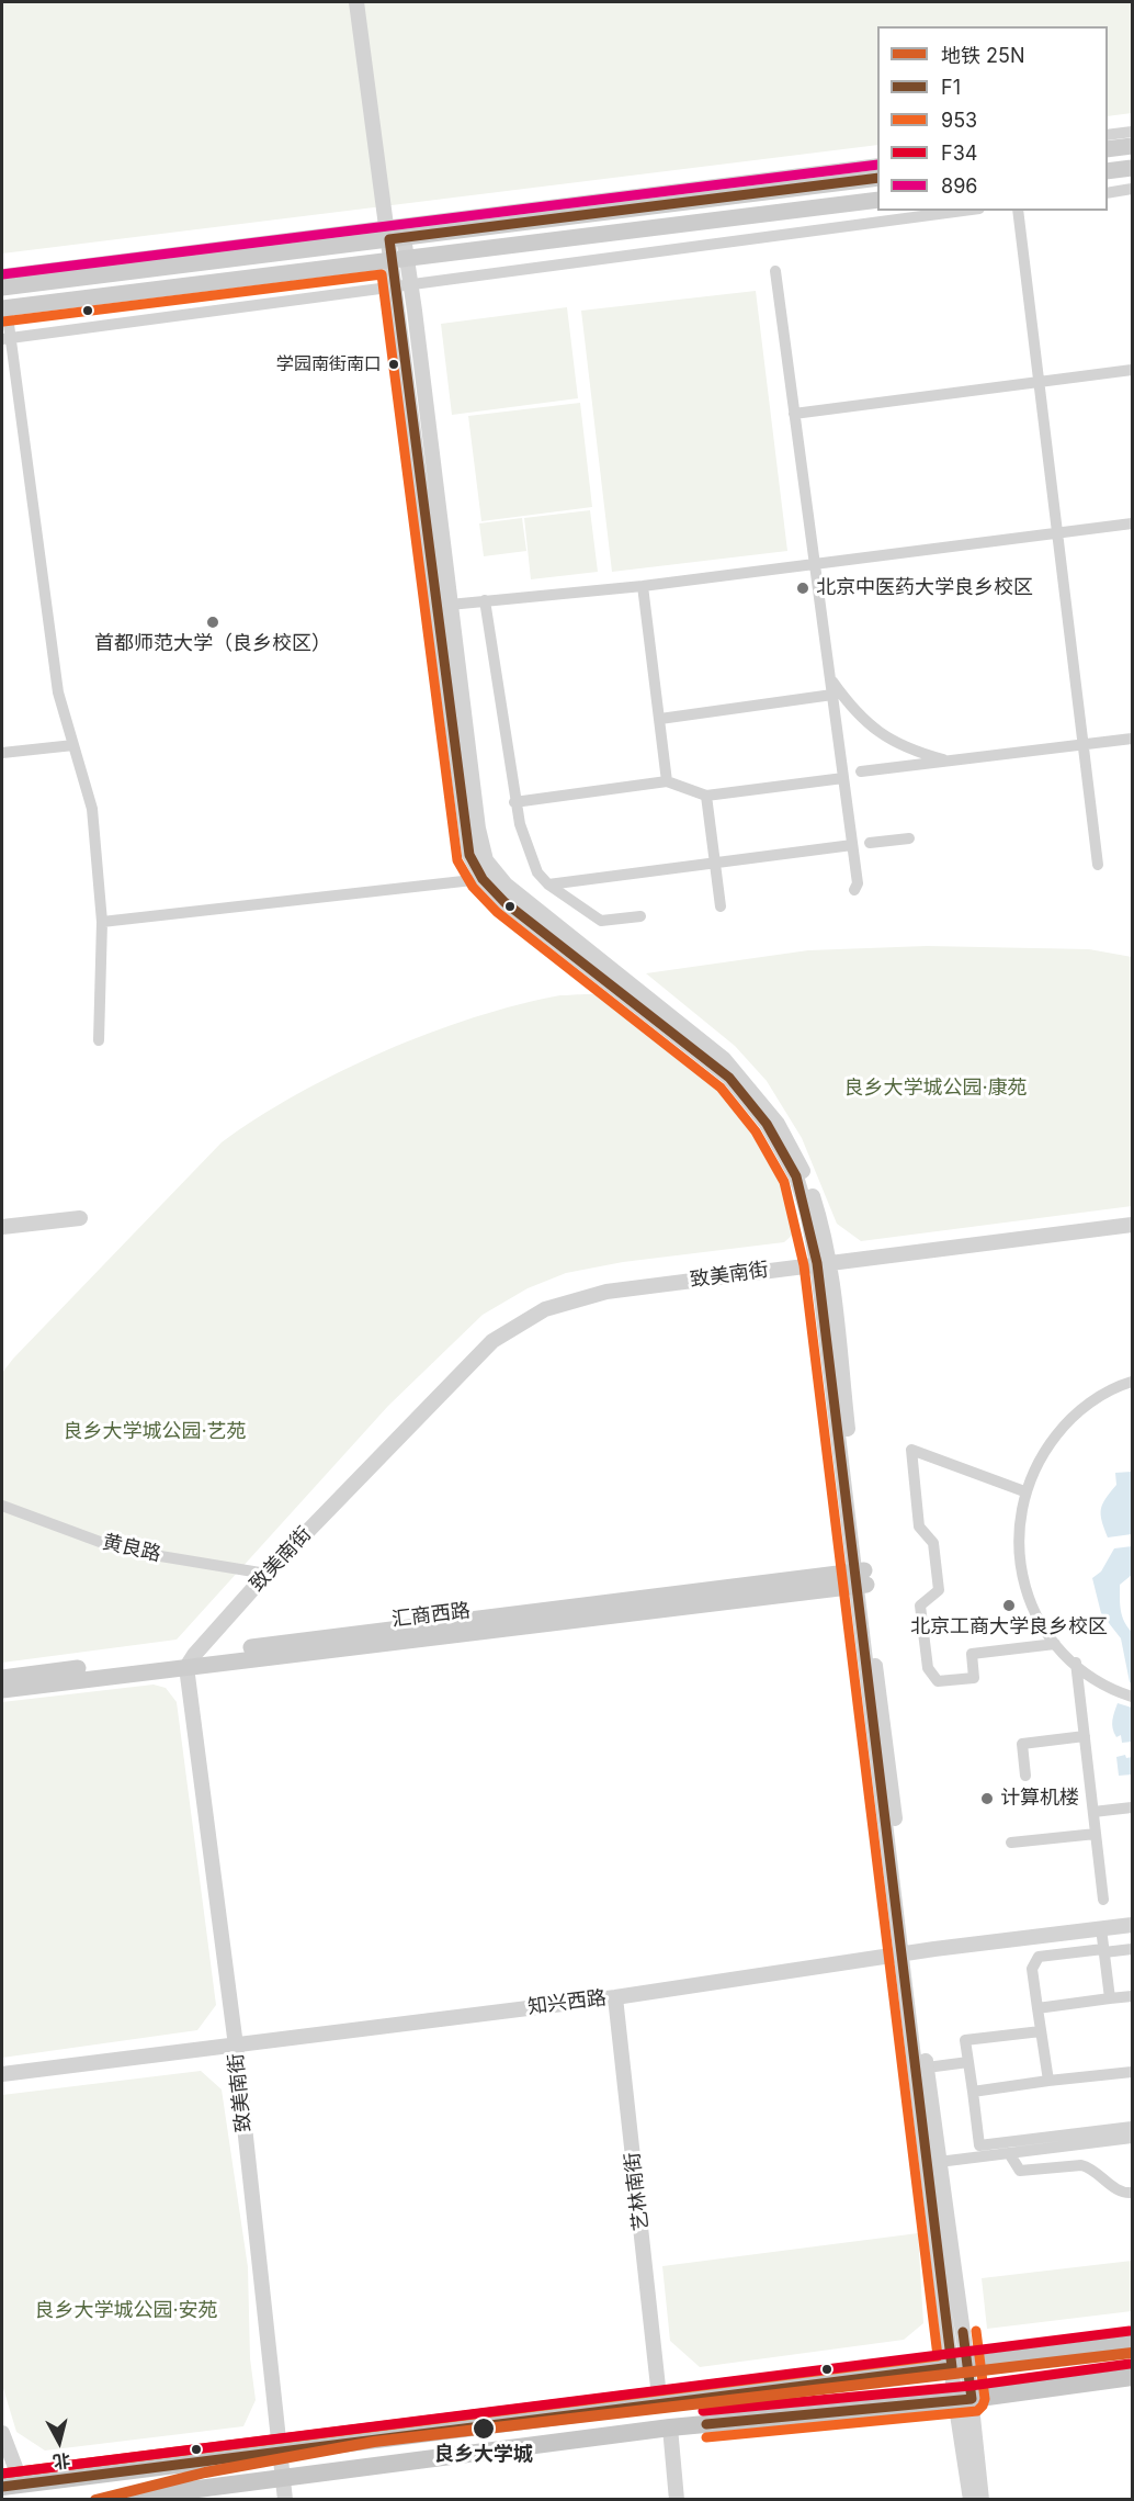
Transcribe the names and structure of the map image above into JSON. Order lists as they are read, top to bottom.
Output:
{
  "streets": {
    "main road": ["汇商西路"],
    "street": [
      "致美南街",
      "黄良路",
      "知兴西路",
      "艺林南街"
    ]
  },
  "crossings": [
    ["致美南街", "黄良路"],
    ["致美南街", "汇商西路"],
    ["致美南街", "知兴西路"],
    ["知兴西路", "艺林南街"]
  ],
  "parks": ["良乡大学城公园·康苑", "良乡大学城公园·艺苑", "良乡大学城公园·安苑"],
  "places": [
    "学园南街南口",
    "北京中医药大学良乡校区",
    "首都师范大学（良乡校区）",
    "北京工商大学良乡校区",
    "计算机楼",
    "良乡大学城"
  ],
  "lines": [
    "transit line 896",
    "transit line F1",
    "transit line 953",
    "transit line F34",
    "metro line 25N"
  ],
  "legend": [
    "地铁 25N",
    "F1",
    "953",
    "F34",
    "896"
  ],
  "north": "bottom"
}
